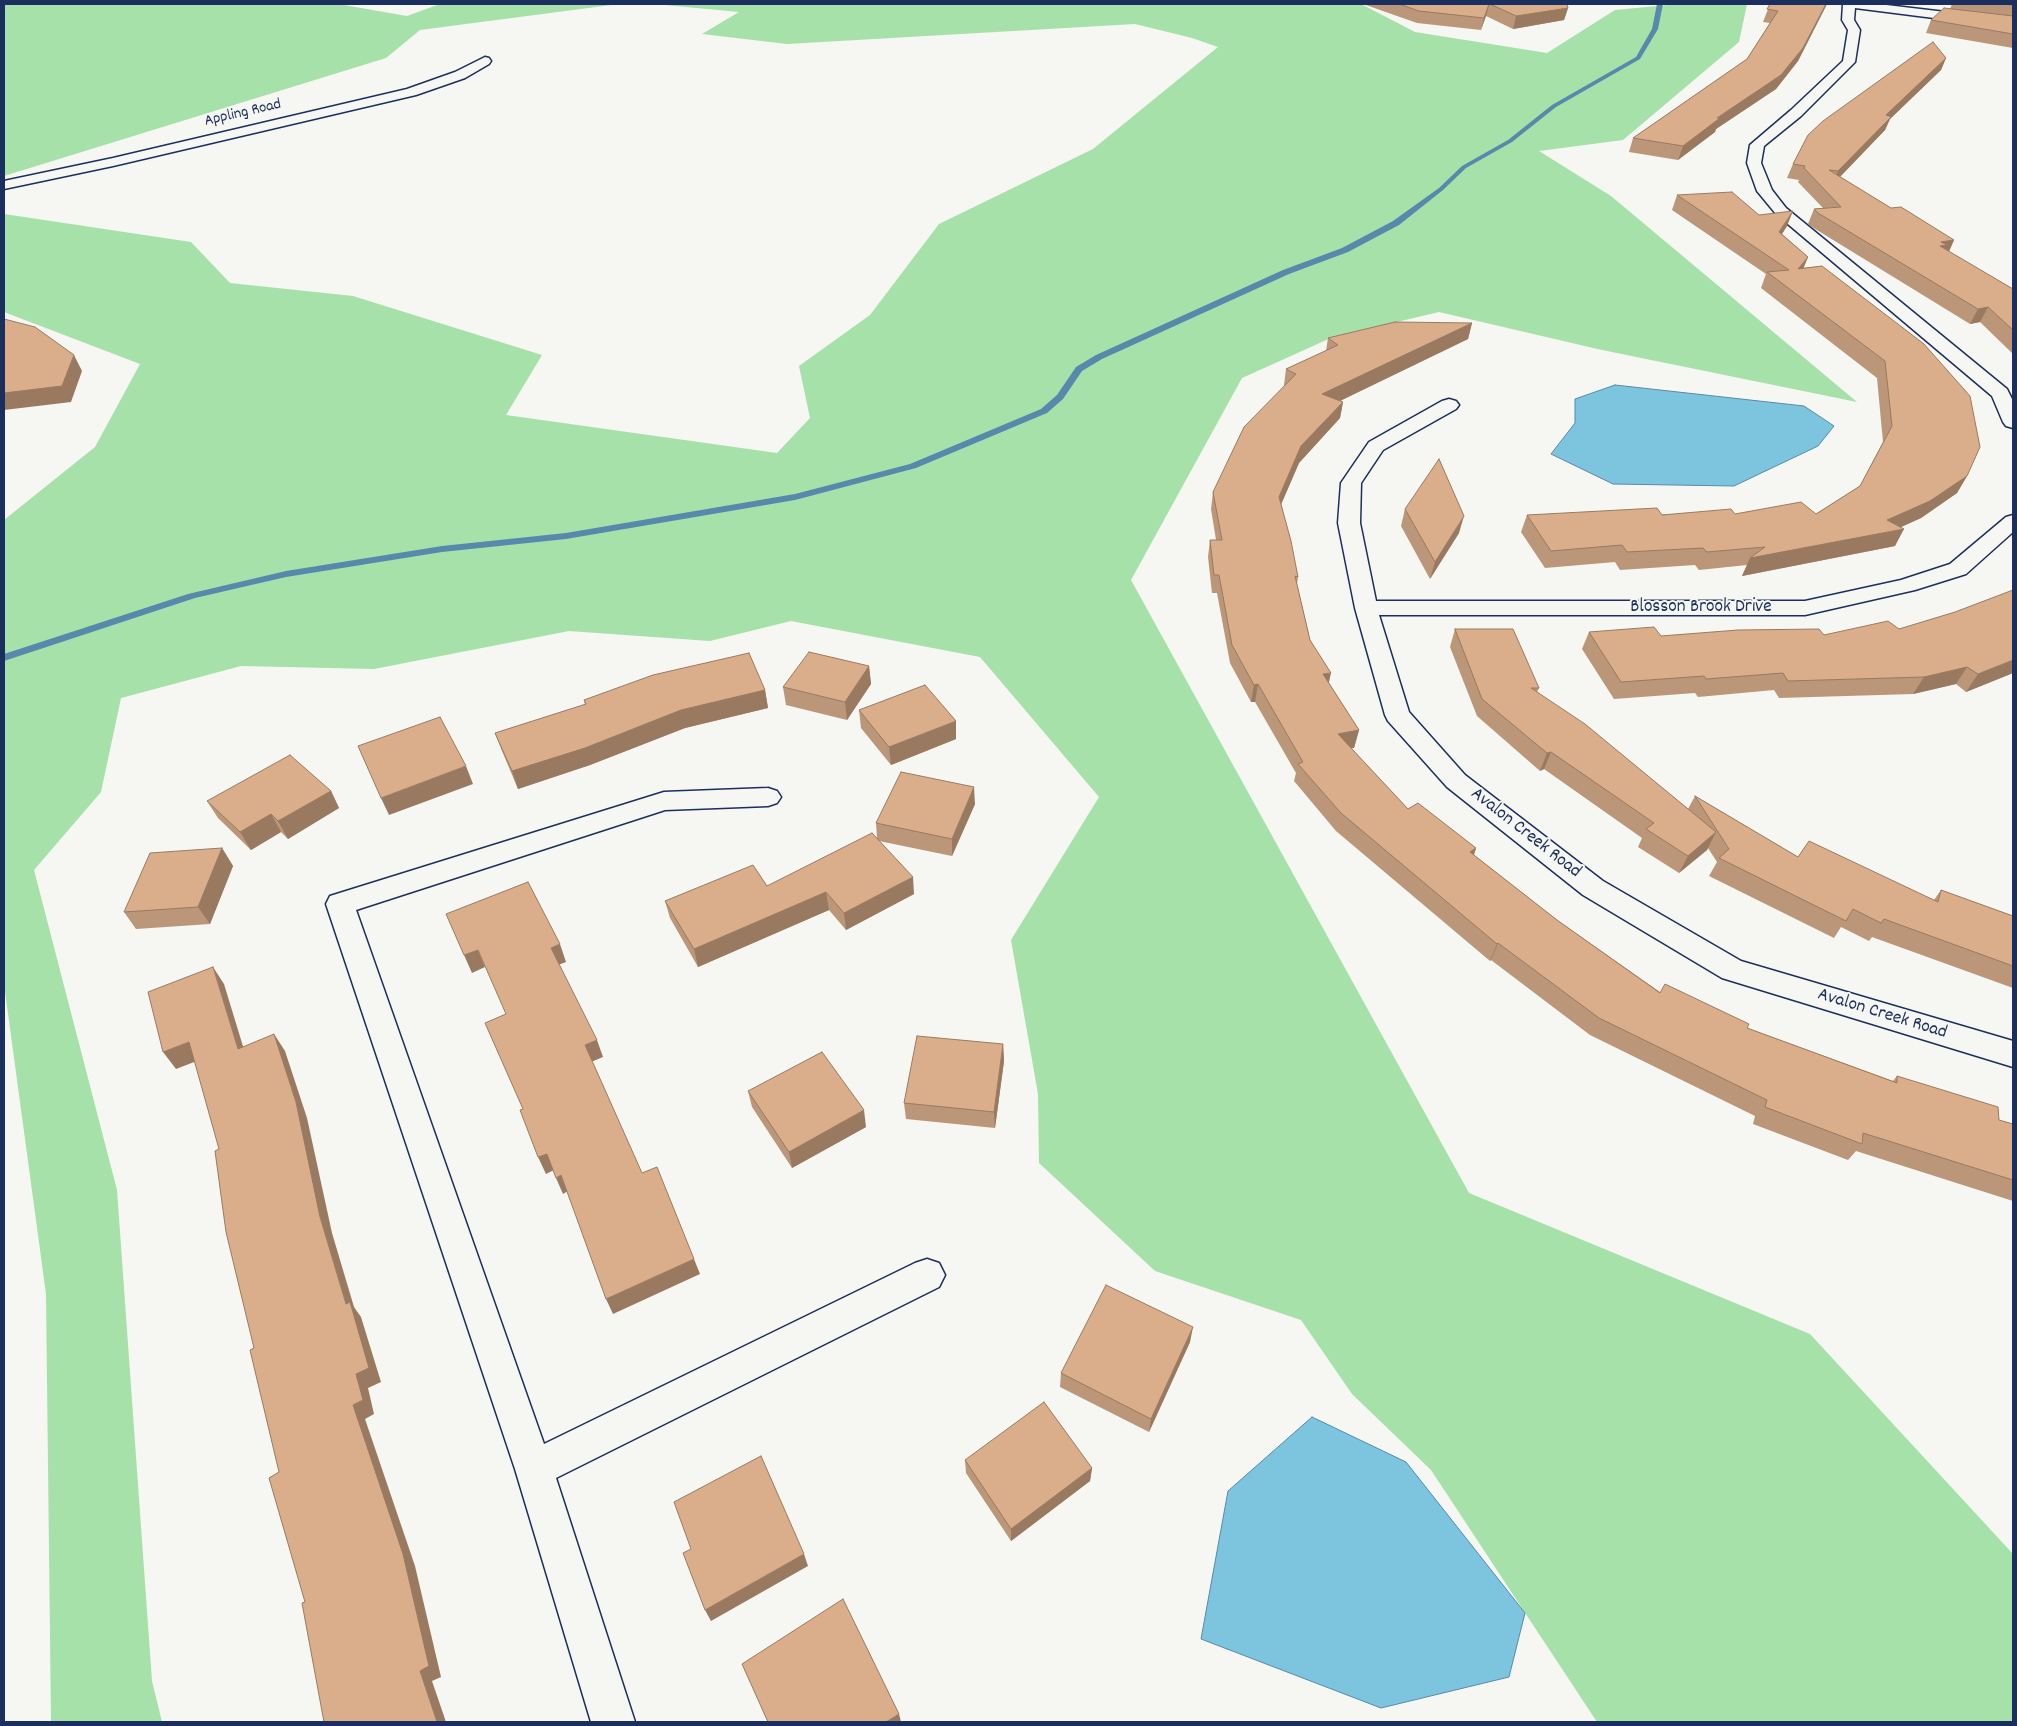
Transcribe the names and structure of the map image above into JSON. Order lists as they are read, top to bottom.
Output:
{
  "streets": {
    "street": ["Appling Road", "Blosson Brook Drive", "Avalon Creek Road"]
  },
  "crossings": [
    ["Blosson Brook Drive", "Avalon Creek Road"]
  ]
}
